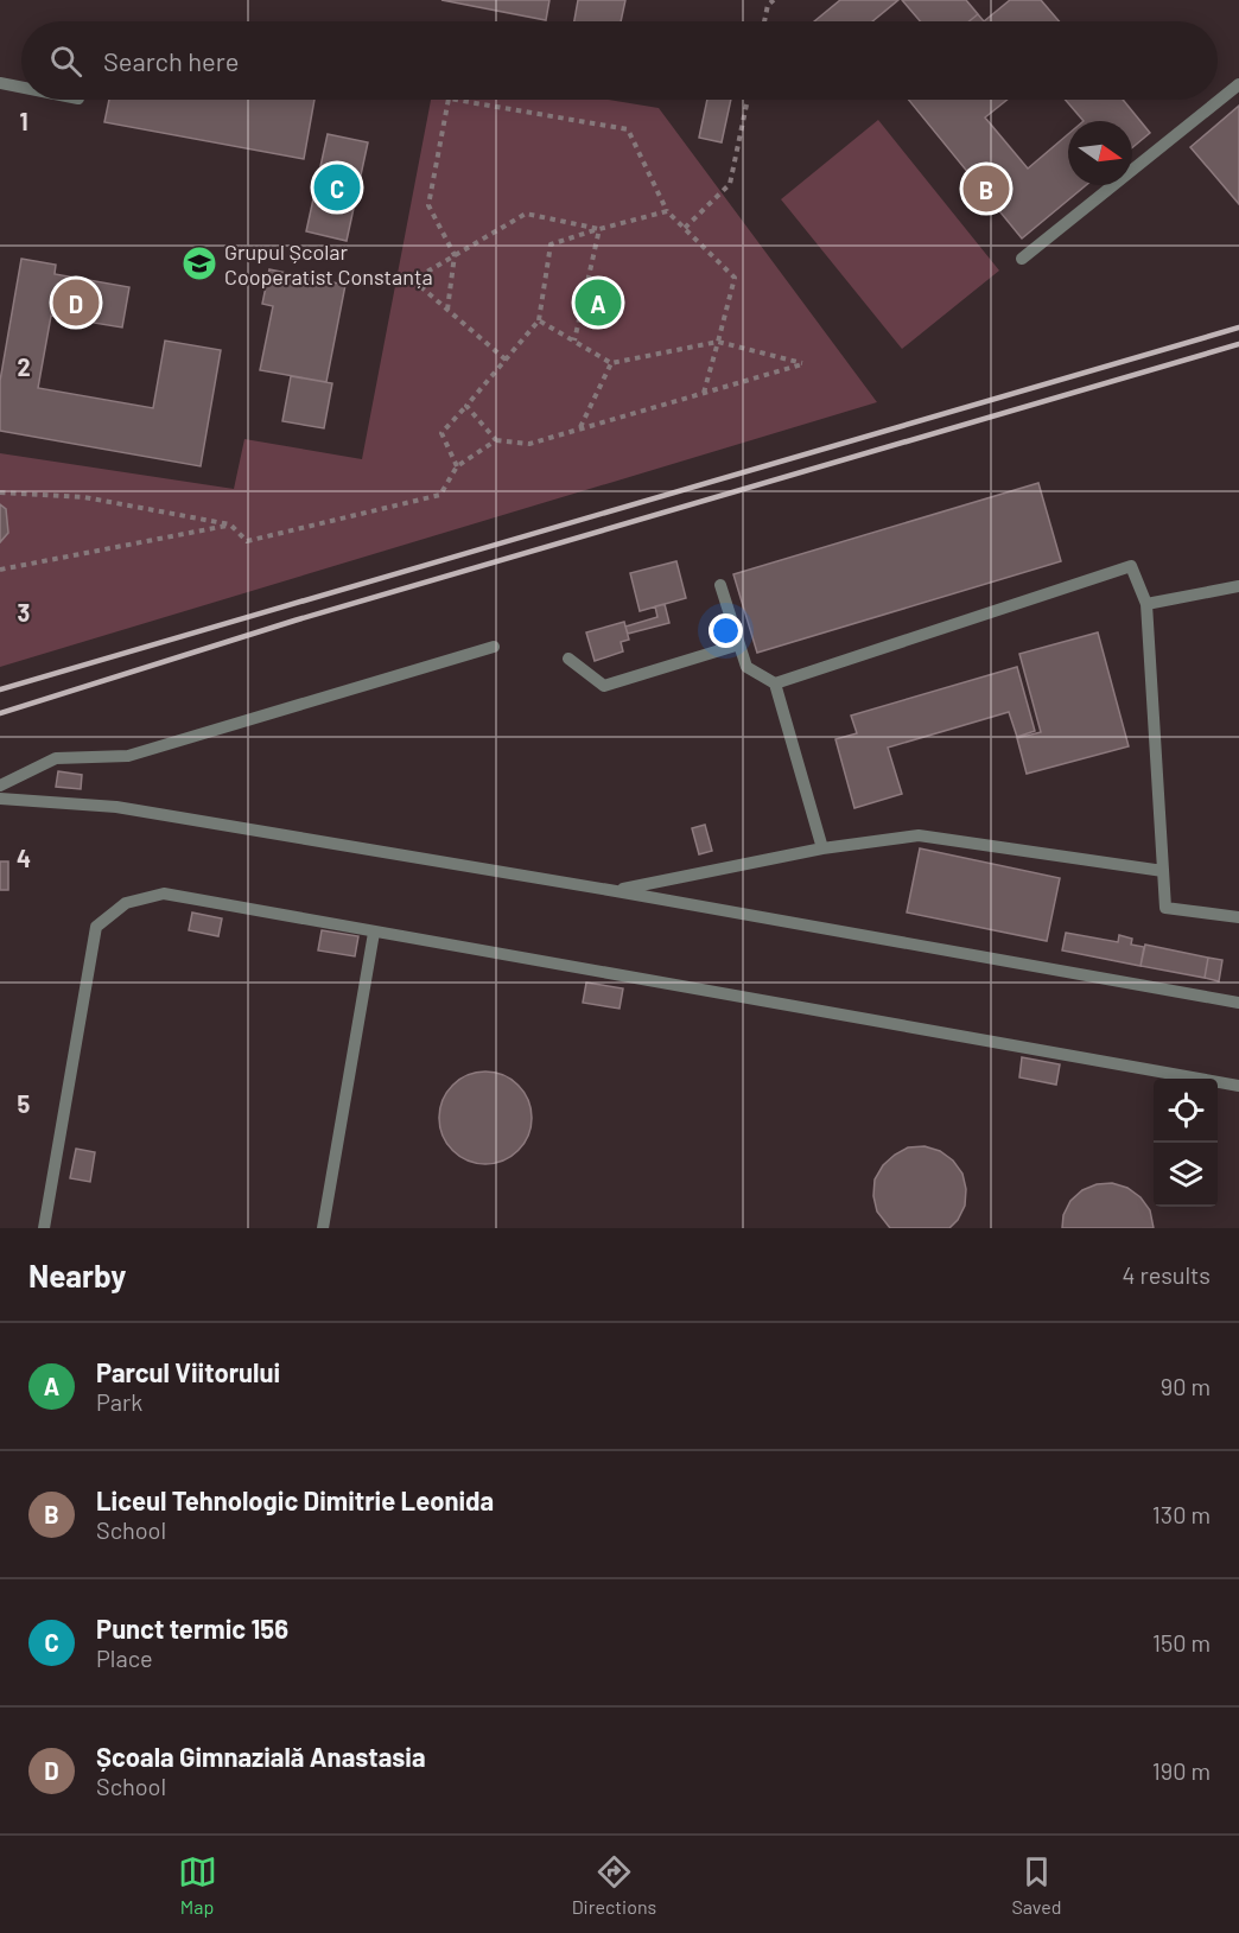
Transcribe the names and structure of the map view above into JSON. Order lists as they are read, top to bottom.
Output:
{
  "places": {
    "school or university": ["Grupul Școlar Cooperatist Constanța"]
  },
  "north": "right",
  "page": {
    "search": "Search here",
    "pins": [
      "C",
      "B",
      "A",
      "D"
    ],
    "heading": ["Nearby", "4 results"],
    "list": [
      {
        "mark": "A",
        "name": "Parcul Viitorului",
        "note": "Park",
        "value": "90 m"
      },
      {
        "mark": "B",
        "name": "Liceul Tehnologic Dimitrie Leonida",
        "note": "School",
        "value": "130 m"
      },
      {
        "mark": "C",
        "name": "Punct termic 156",
        "note": "Place",
        "value": "150 m"
      },
      {
        "mark": "D",
        "name": "Școala Gimnazială Anastasia",
        "note": "School",
        "value": "190 m"
      }
    ],
    "nav": ["Map", "Directions", "Saved"]
  },
  "grid": {
    "rows": [
      "1",
      "2",
      "3",
      "4",
      "5"
    ]
  }
}
